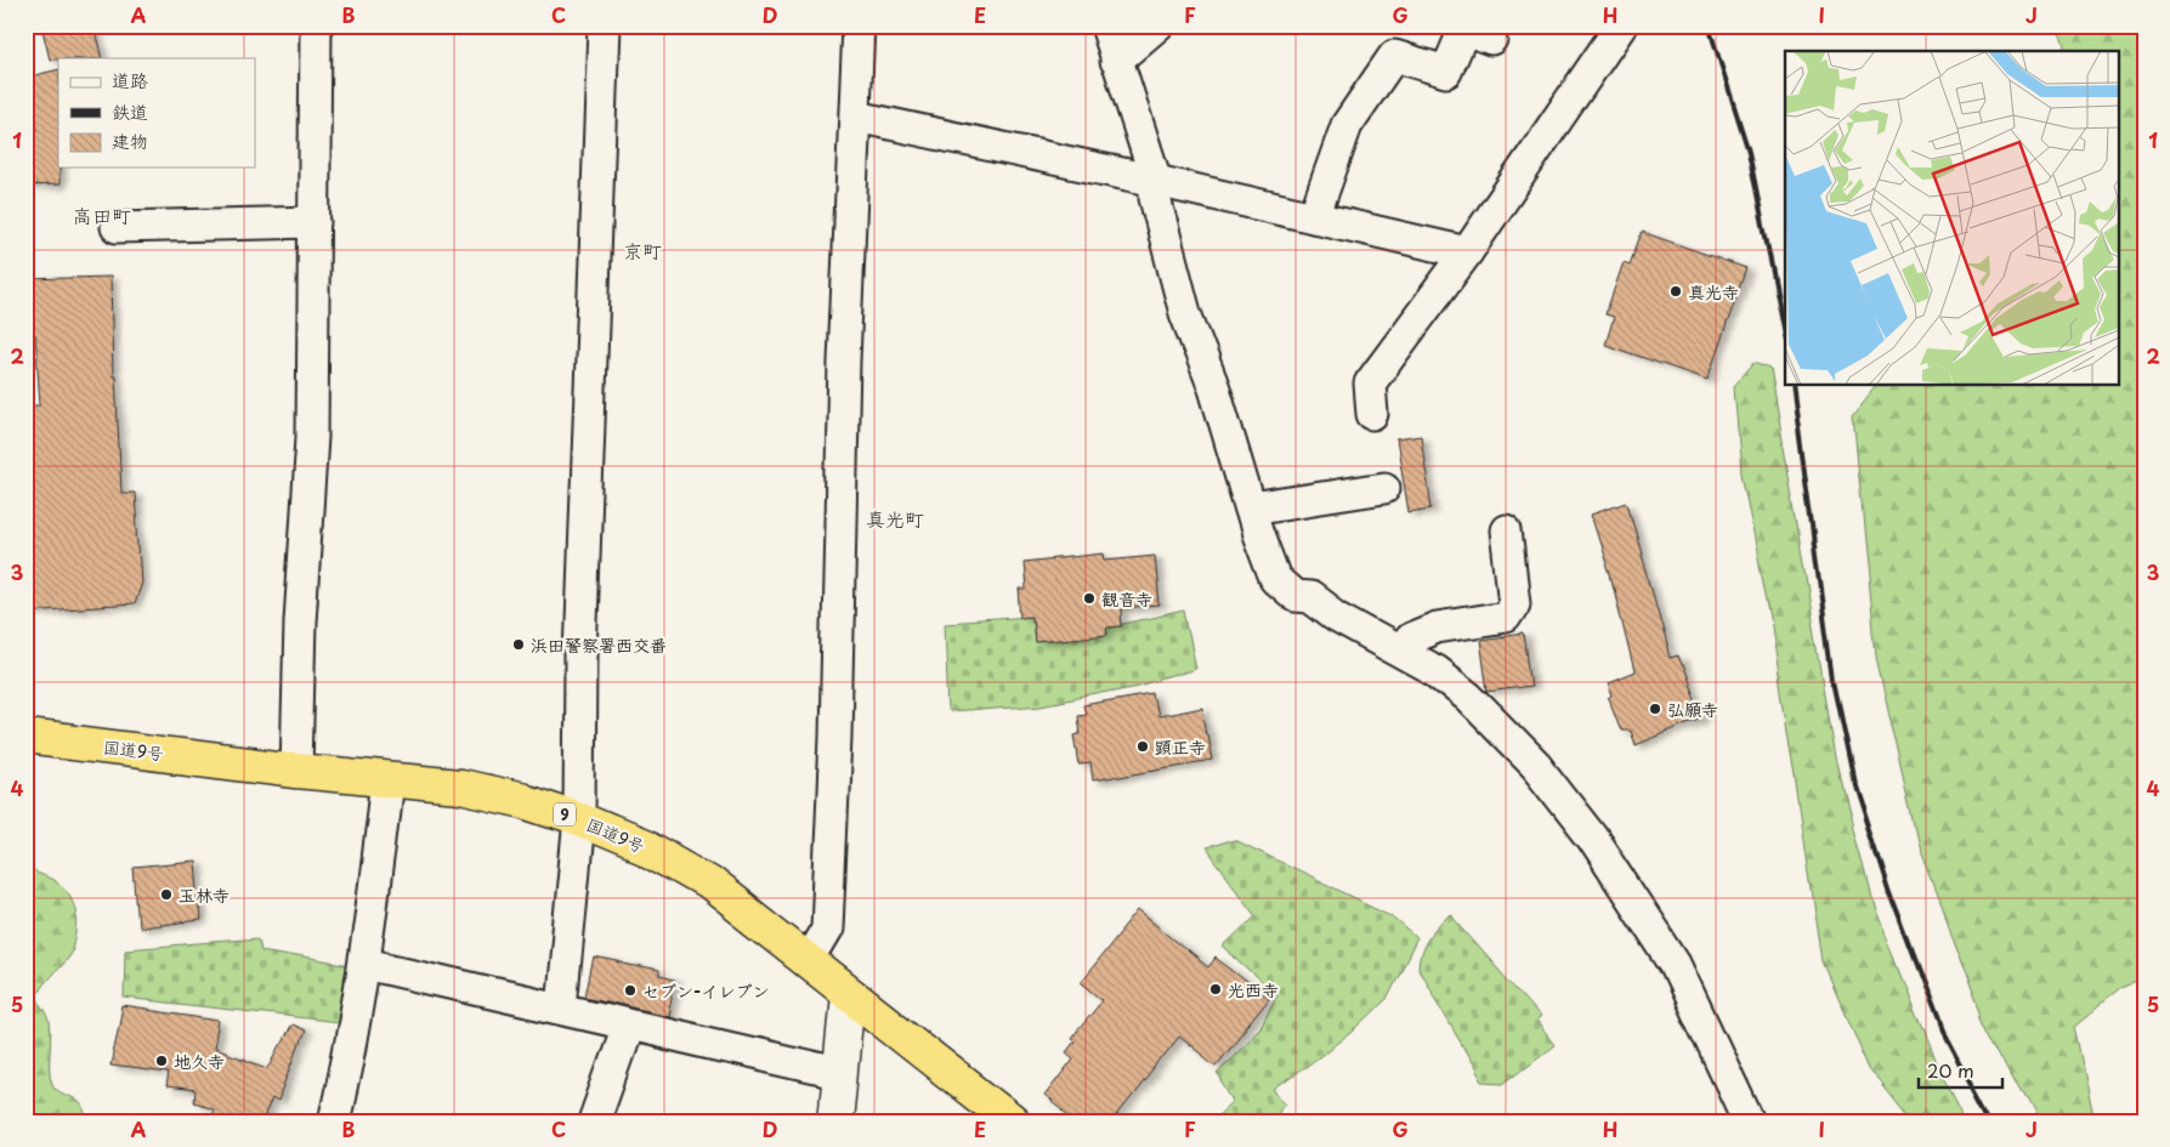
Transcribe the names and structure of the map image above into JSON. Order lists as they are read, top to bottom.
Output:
{
  "streets": {
    "highway": ["国道9号", "9"]
  },
  "districts": ["高田町", "京町", "真光町"],
  "places": [
    "真光寺",
    "観音寺",
    "浜田警察署西交番",
    "弘願寺",
    "顕正寺",
    "玉林寺",
    "光西寺",
    "セブン-イレブン",
    "地久寺"
  ],
  "legend": ["道路", "鉄道", "建物"],
  "scale_bar": "20 m",
  "grid": {
    "columns": [
      "A",
      "B",
      "C",
      "D",
      "E",
      "F",
      "G",
      "H",
      "I",
      "J"
    ],
    "rows": [
      "1",
      "2",
      "3",
      "4",
      "5"
    ]
  }
}
